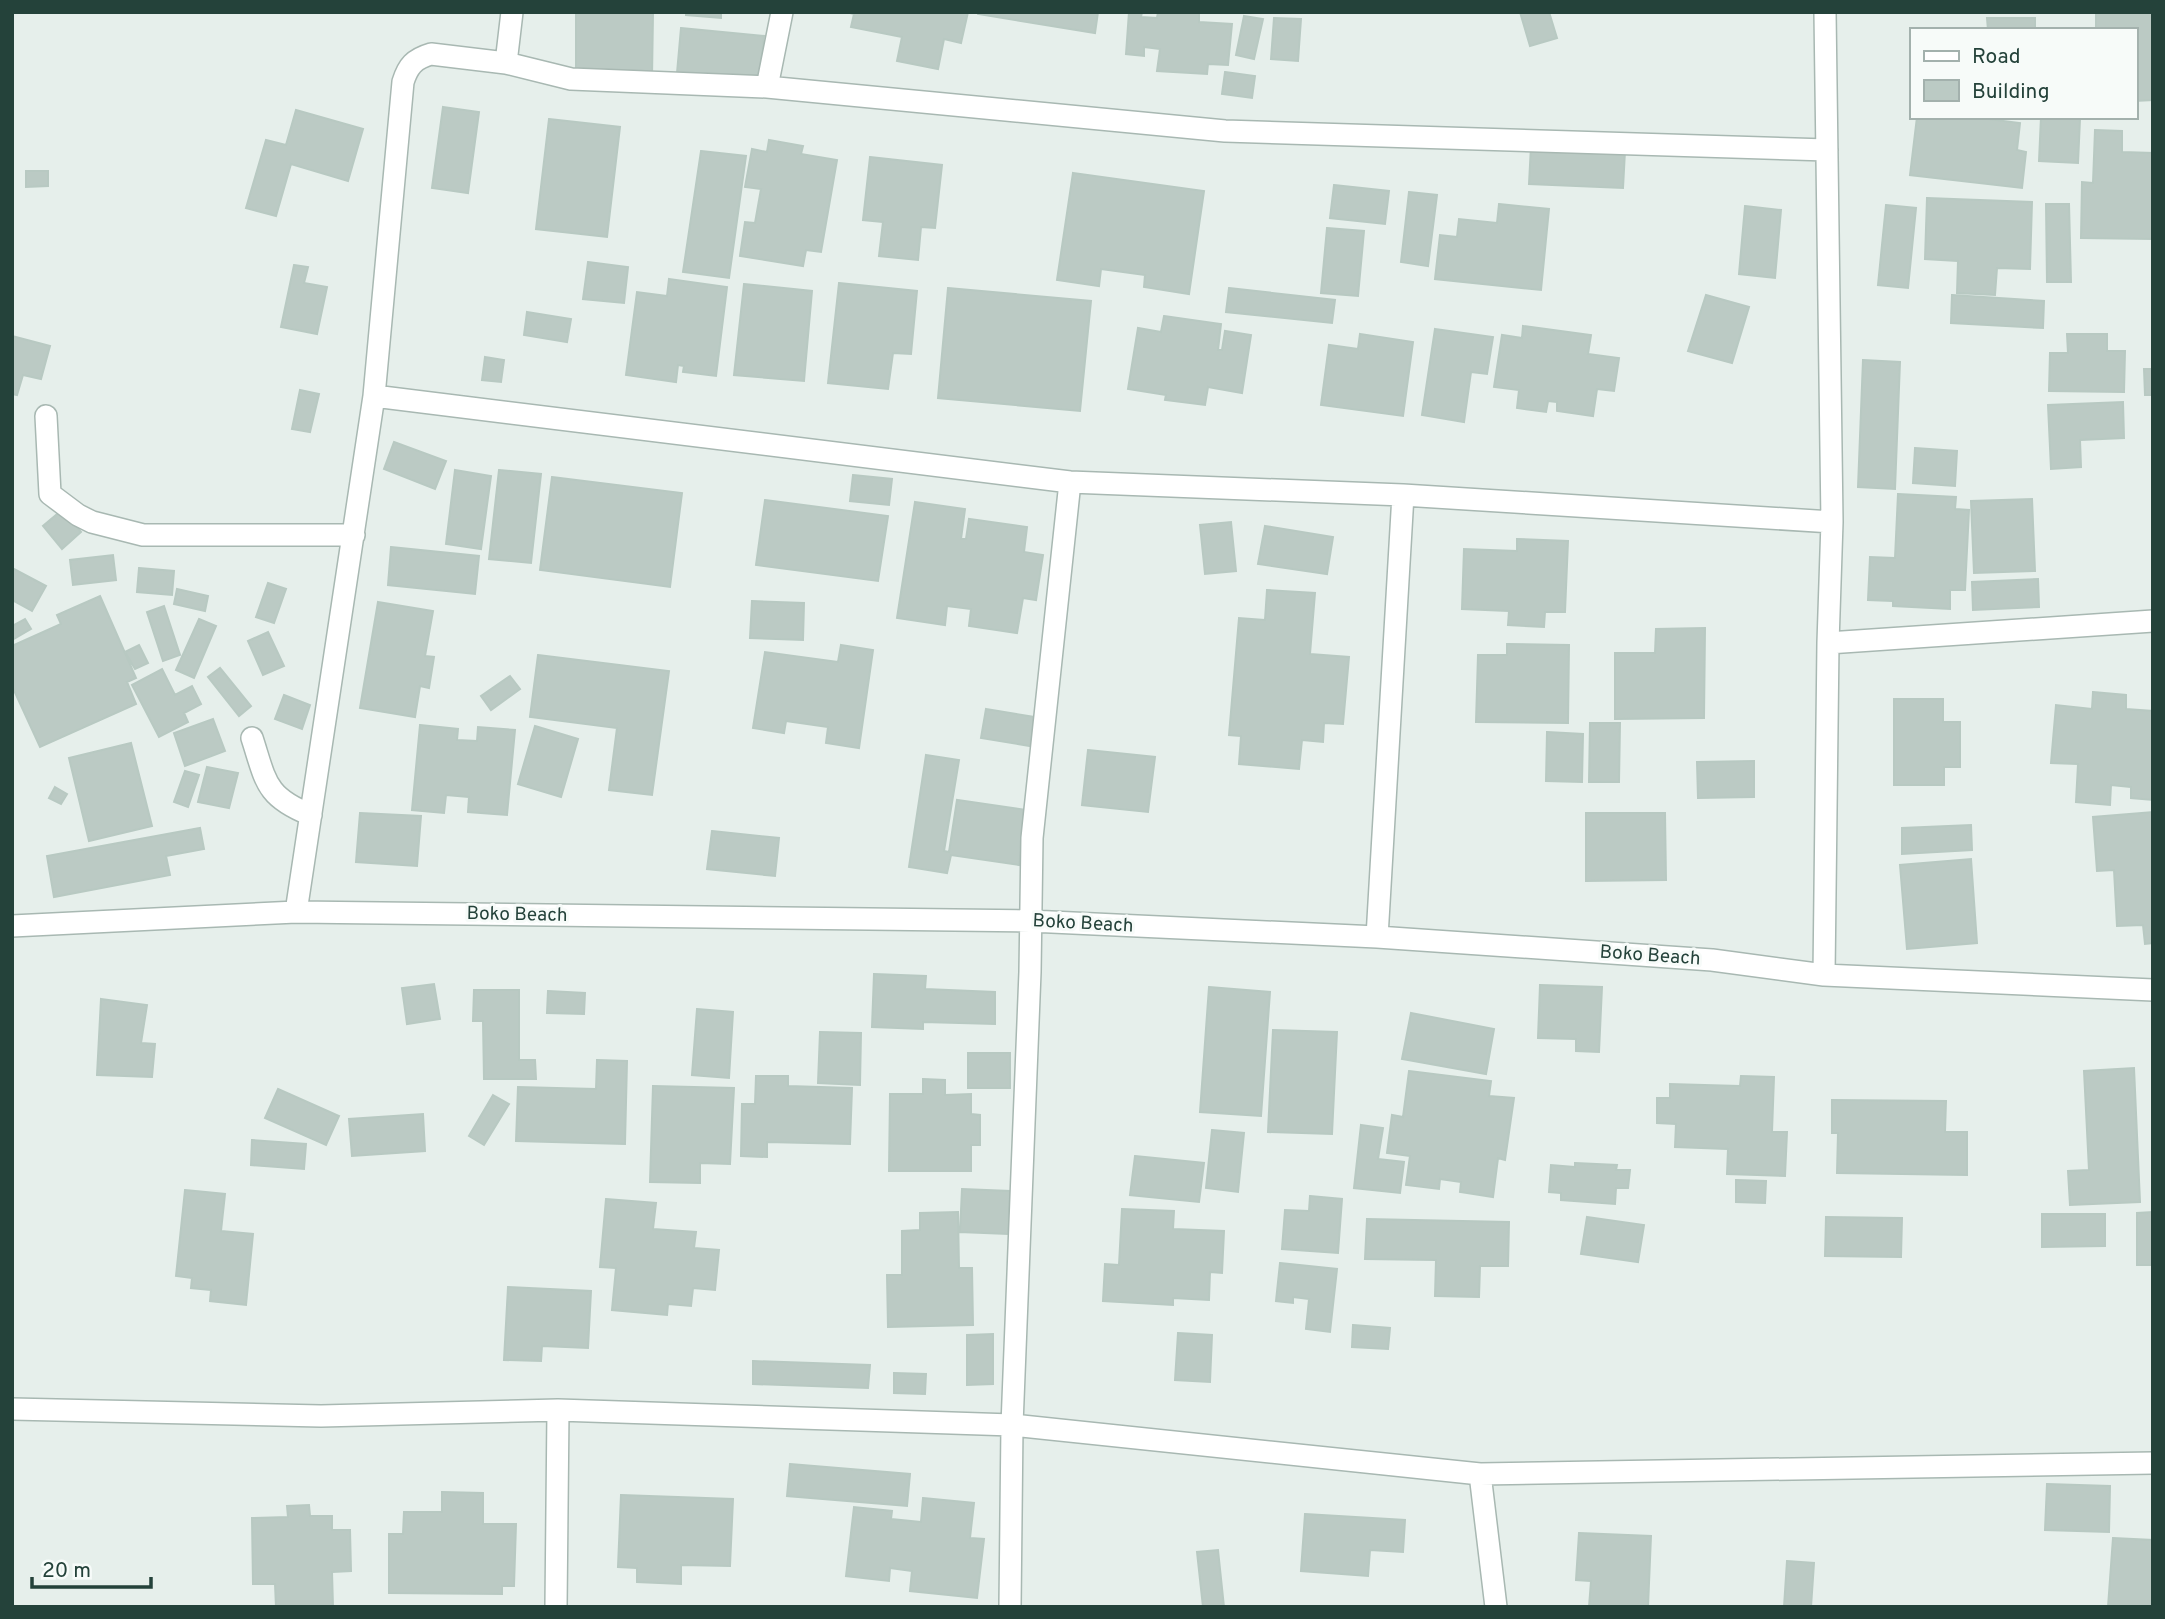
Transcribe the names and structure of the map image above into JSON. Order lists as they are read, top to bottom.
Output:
{
  "streets": {
    "street": ["Boko Beach"]
  },
  "legend": ["Road", "Building"],
  "scale_bar": "20 m"
}
